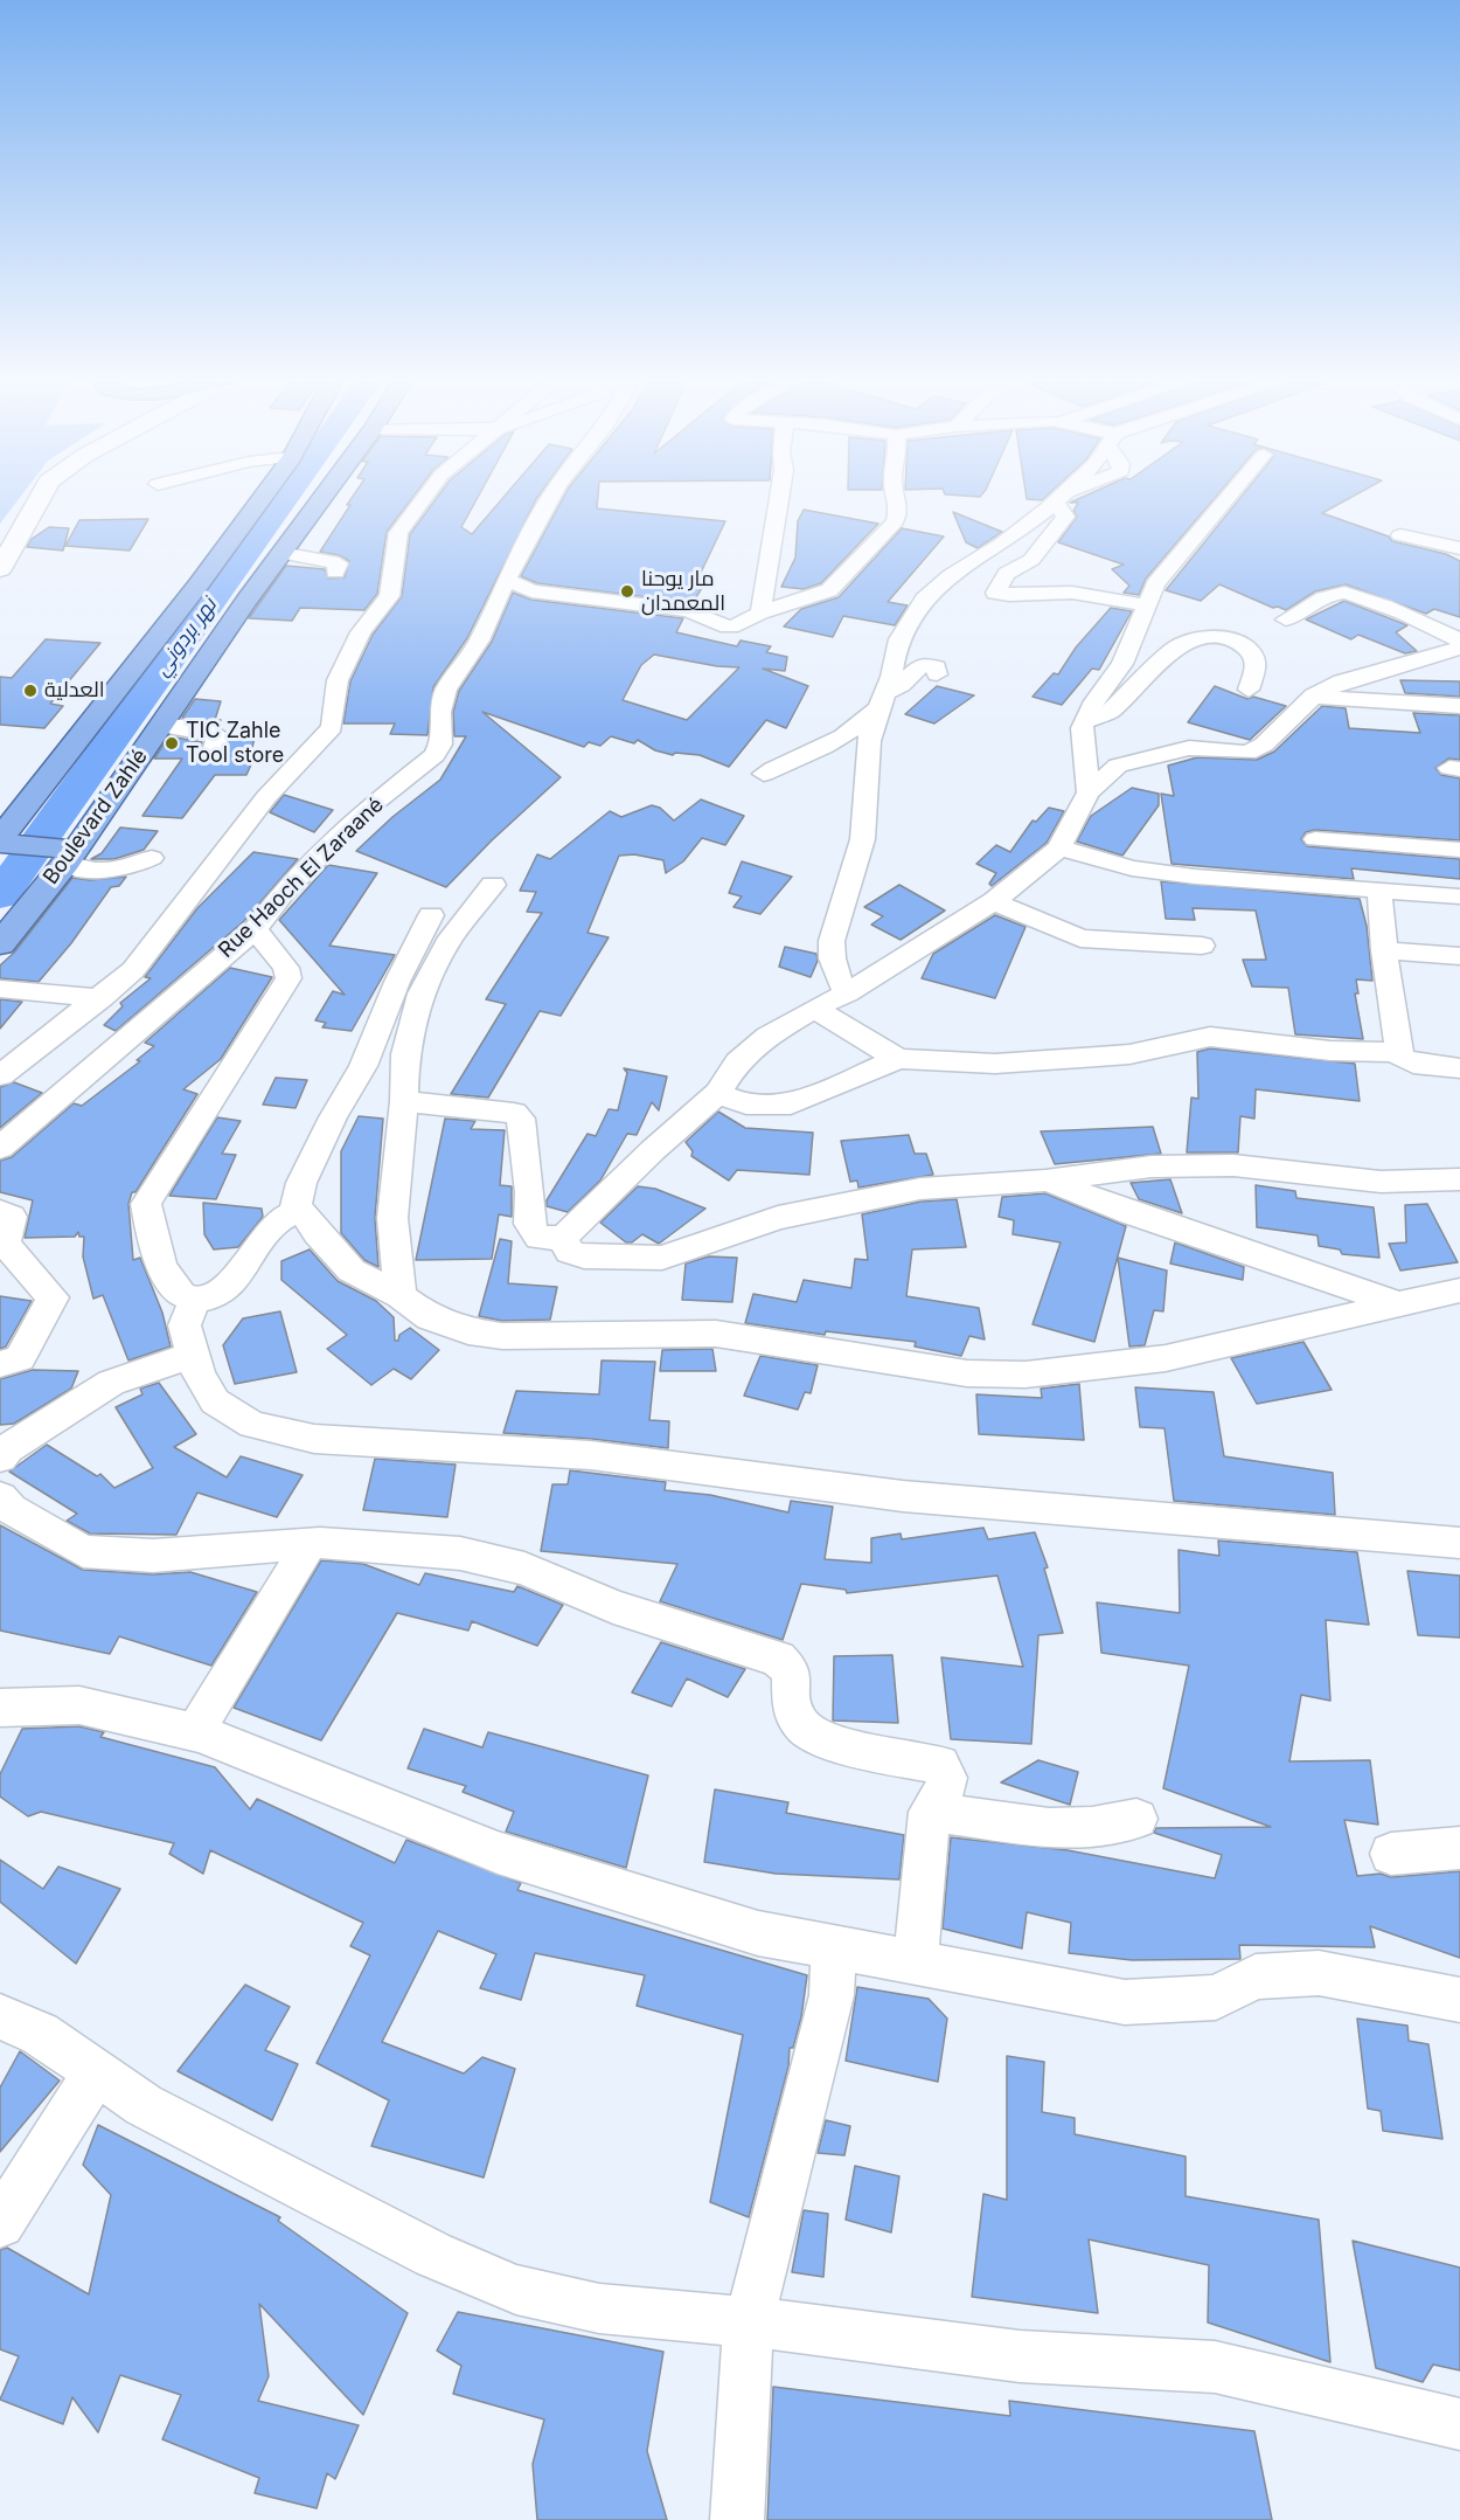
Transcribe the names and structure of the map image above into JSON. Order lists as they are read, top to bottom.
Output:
{
  "streets": {
    "highway": ["Boulevard Zahlé"],
    "street": ["Rue Haoch El Zaraané"]
  },
  "water": ["نهر بردوني"],
  "places": ["مار يوحنا المعمدان", "العدلية", "TIC Zahle Tool store"]
}
